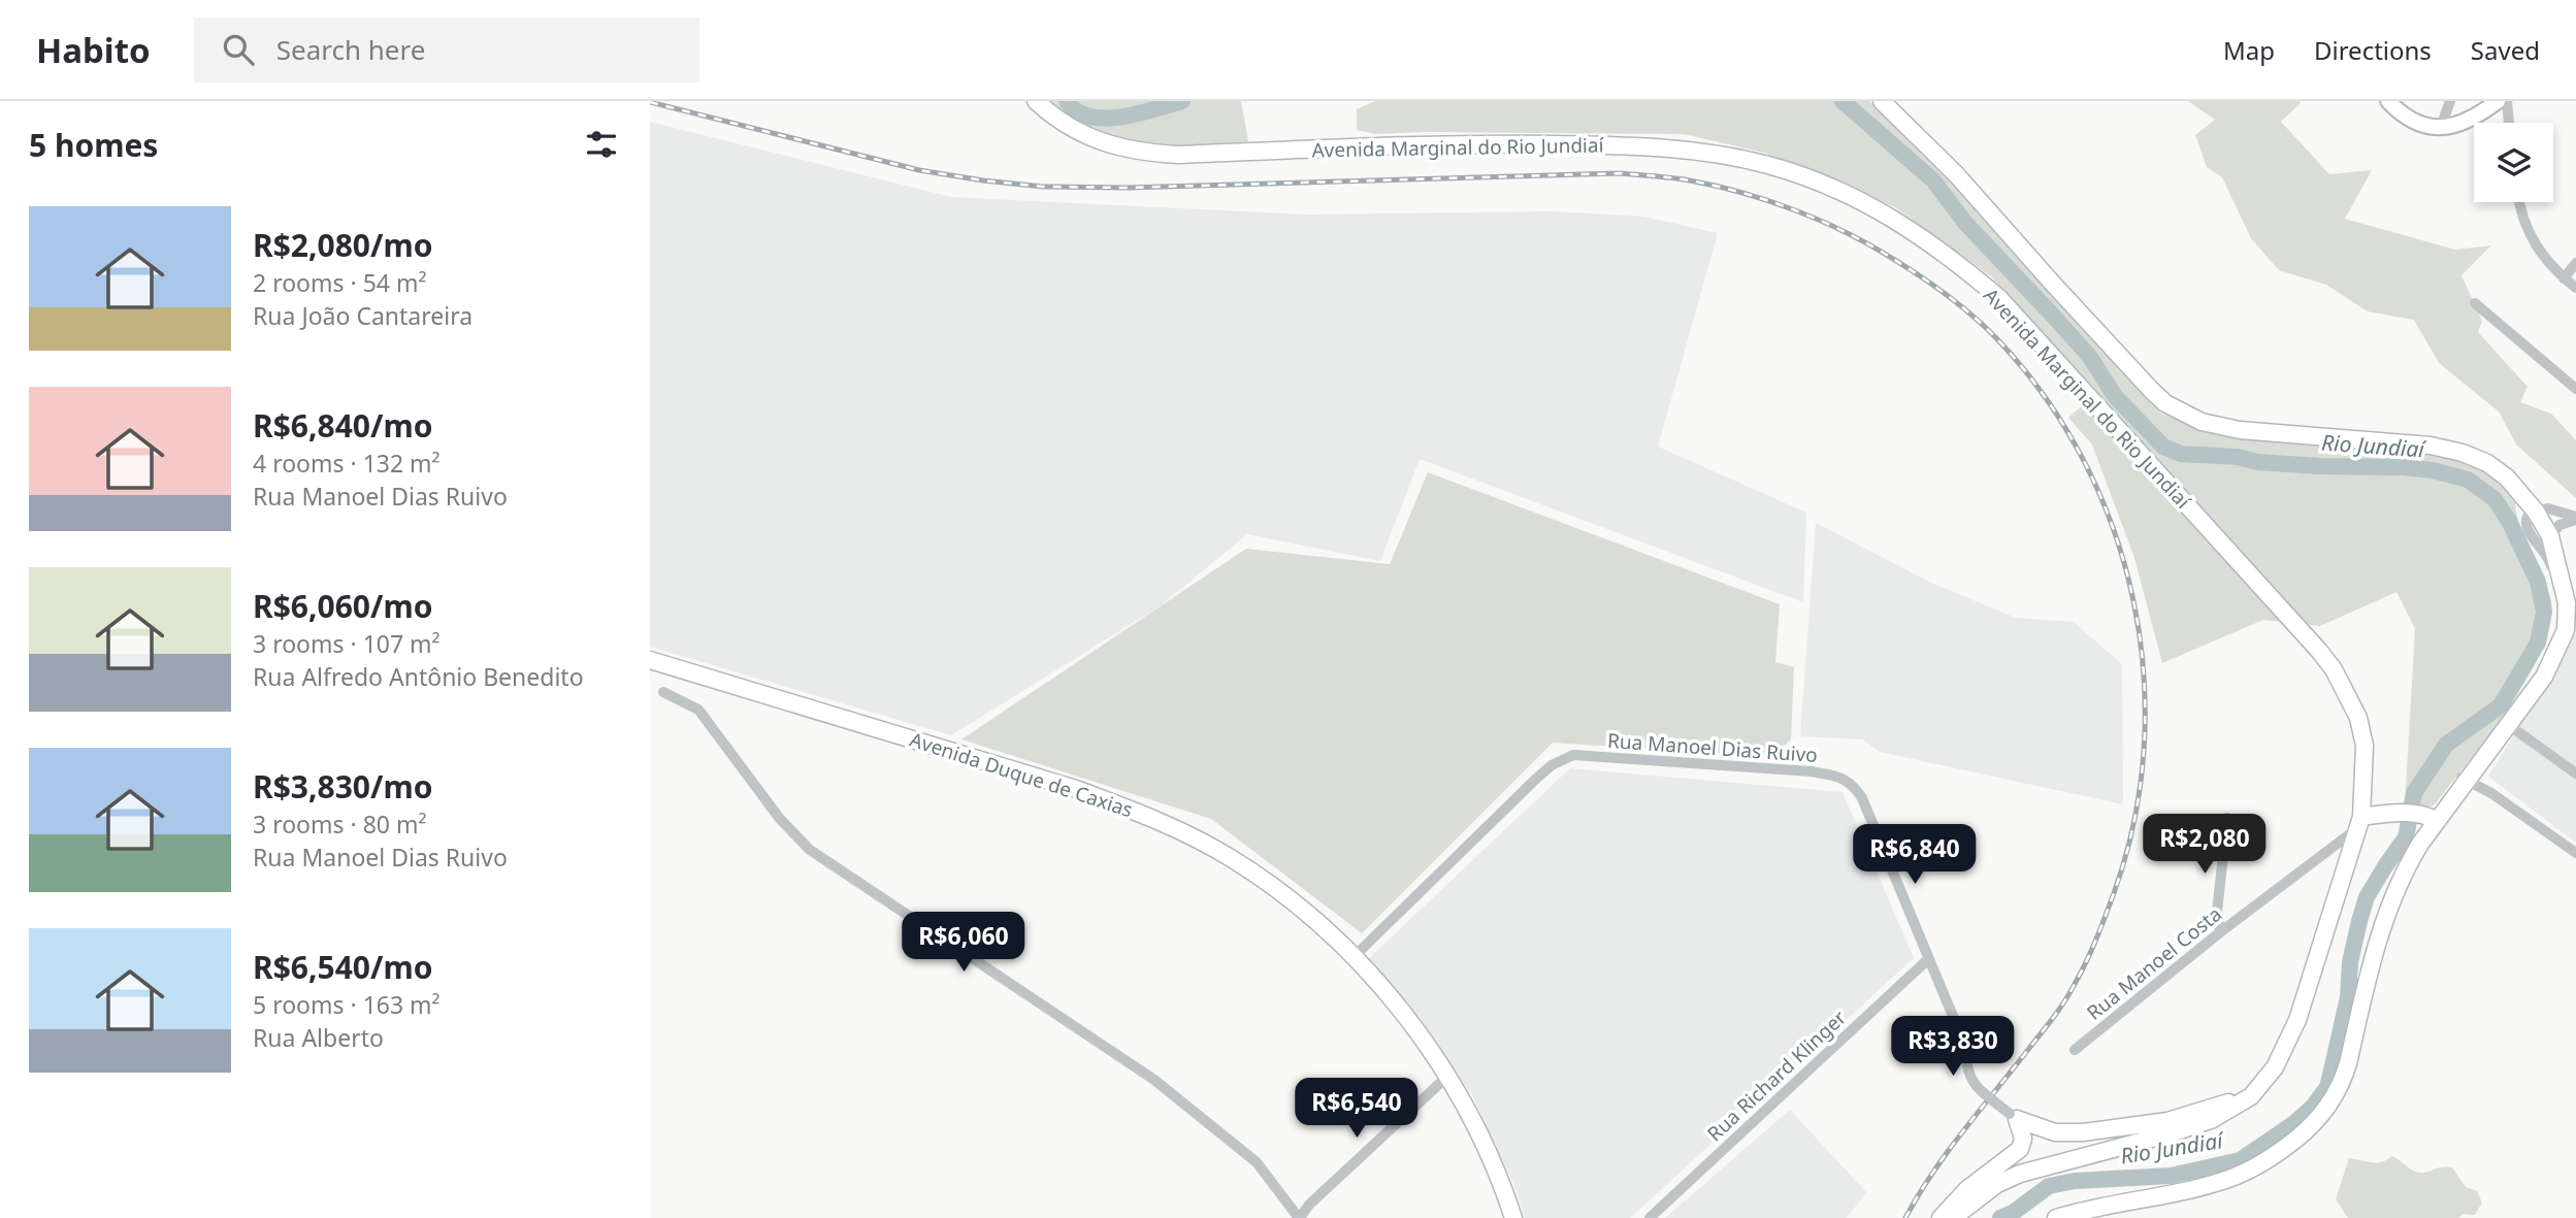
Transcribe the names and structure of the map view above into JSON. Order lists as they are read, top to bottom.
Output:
{
  "streets": {
    "main road": ["Avenida Marginal do Rio Jundiaí", "Avenida Duque de Caxias"],
    "street": ["Rua Manoel Dias Ruivo", "Rua Manoel Costa", "Rua Richard Klinger"]
  },
  "crossings": [
    ["Avenida Marginal do Rio Jundiaí", "Rua Manoel Costa"],
    ["Rua Manoel Dias Ruivo", "Avenida Duque de Caxias"],
    ["Rua Manoel Dias Ruivo", "Rua Richard Klinger"]
  ],
  "water": ["Rio Jundiaí"],
  "page": {
    "header": "Habito",
    "search": "Search here",
    "nav": ["Map", "Directions", "Saved"],
    "heading": "5 homes",
    "list": [
      {
        "name": "R$2,080/mo",
        "note": "2 rooms · 54 m² · Rua João Cantareira"
      },
      {
        "name": "R$6,840/mo",
        "note": "4 rooms · 132 m² · Rua Manoel Dias Ruivo"
      },
      {
        "name": "R$6,060/mo",
        "note": "3 rooms · 107 m² · Rua Alfredo Antônio Benedito"
      },
      {
        "name": "R$3,830/mo",
        "note": "3 rooms · 80 m² · Rua Manoel Dias Ruivo"
      },
      {
        "name": "R$6,540/mo",
        "note": "5 rooms · 163 m² · Rua Alberto"
      }
    ],
    "price": [
      "R$2,080",
      "R$6,840",
      "R$6,060",
      "R$3,830",
      "R$6,540"
    ]
  }
}
